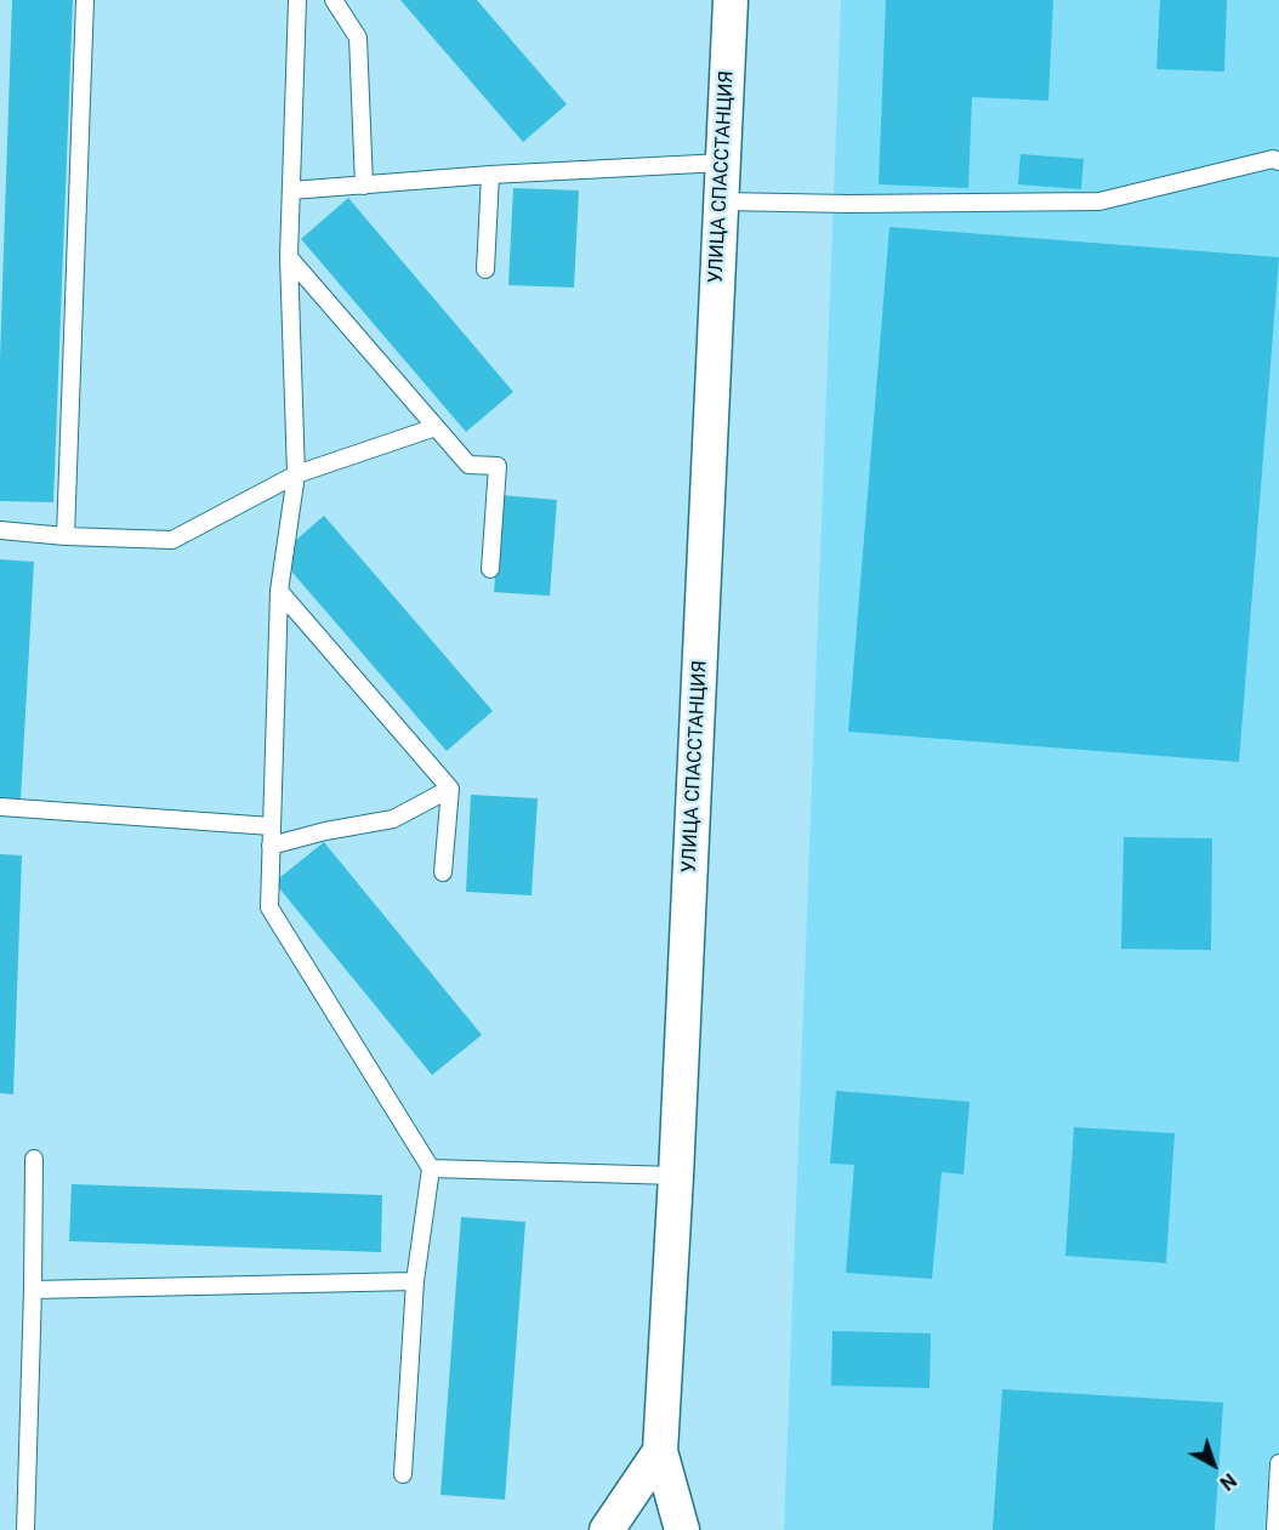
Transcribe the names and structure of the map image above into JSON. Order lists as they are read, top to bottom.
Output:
{
  "streets": {
    "street": ["УЛИЦА СПАССТАНЦИЯ"]
  },
  "north": "bottom right"
}
